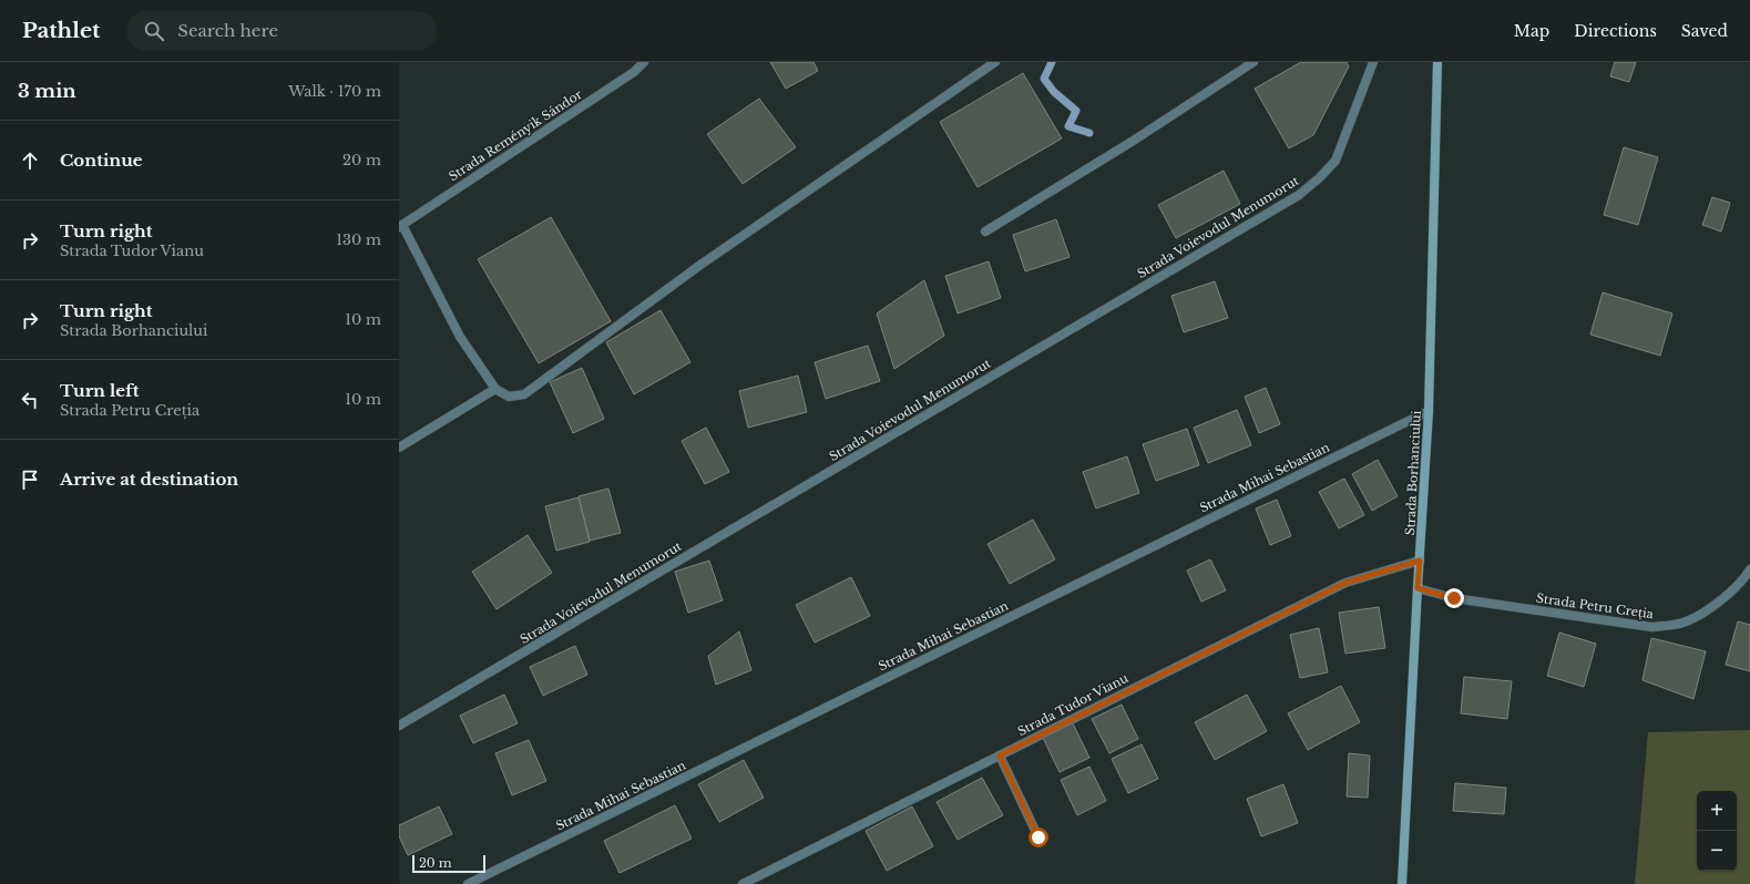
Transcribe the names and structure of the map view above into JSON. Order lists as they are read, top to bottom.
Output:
{
  "streets": {
    "main road": ["Strada Borhanciului"],
    "street": [
      "Strada Reményik Sándor",
      "Strada Voievodul Menumorut",
      "Strada Mihai Sebastian",
      "Strada Petru Creția",
      "Strada Tudor Vianu"
    ]
  },
  "crossings": [
    ["Strada Borhanciului", "Strada Mihai Sebastian"],
    ["Strada Borhanciului", "Strada Petru Creția"],
    ["Strada Borhanciului", "Strada Tudor Vianu"]
  ],
  "scale_bar": "20 m",
  "page": {
    "header": "Pathlet",
    "search": "Search here",
    "nav": ["Map", "Directions", "Saved"],
    "heading": ["3 min", "Walk · 170 m"],
    "list": [
      ["Continue", "20 m"],
      ["Turn right", "Strada Tudor Vianu", "130 m"],
      ["Turn right", "Strada Borhanciului", "10 m"],
      ["Turn left", "Strada Petru Creția", "10 m"],
      "Arrive at destination"
    ],
    "map_buttons": ["+", "−"],
    "scale": "20 m"
  }
}
